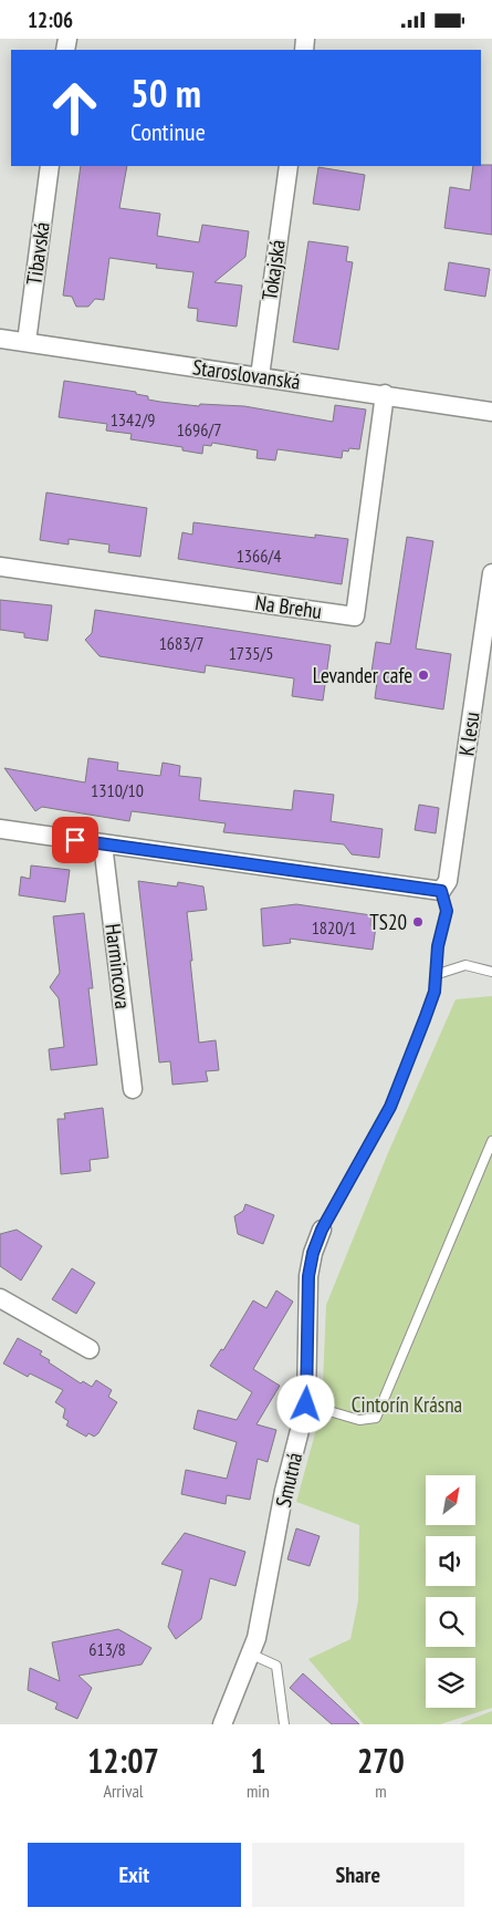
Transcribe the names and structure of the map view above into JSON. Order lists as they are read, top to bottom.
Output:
{
  "streets": {
    "street": [
      "Tibavská",
      "Tokajská",
      "Staroslovanská",
      "Na Brehu",
      "K lesu",
      "Harmincova",
      "Smutná"
    ]
  },
  "crossings": [
    ["Tibavská", "Staroslovanská"],
    ["Tokajská", "Staroslovanská"],
    ["Staroslovanská", "Na Brehu"]
  ],
  "parks": ["Cintorín Krásna"],
  "places": ["Levander cafe", "TS20"],
  "house_numbers": [
    "1342/9",
    "1696/7",
    "1366/4",
    "1683/7",
    "1735/5",
    "1310/10",
    "1820/1",
    "613/8"
  ],
  "north": "top right",
  "page": {
    "status": "12:06",
    "turn": ["50 m", "Continue"],
    "eta": [
      "12:07",
      "Arrival",
      "1",
      "min",
      "270",
      "m"
    ],
    "buttons": ["Exit", "Share"]
  }
}
